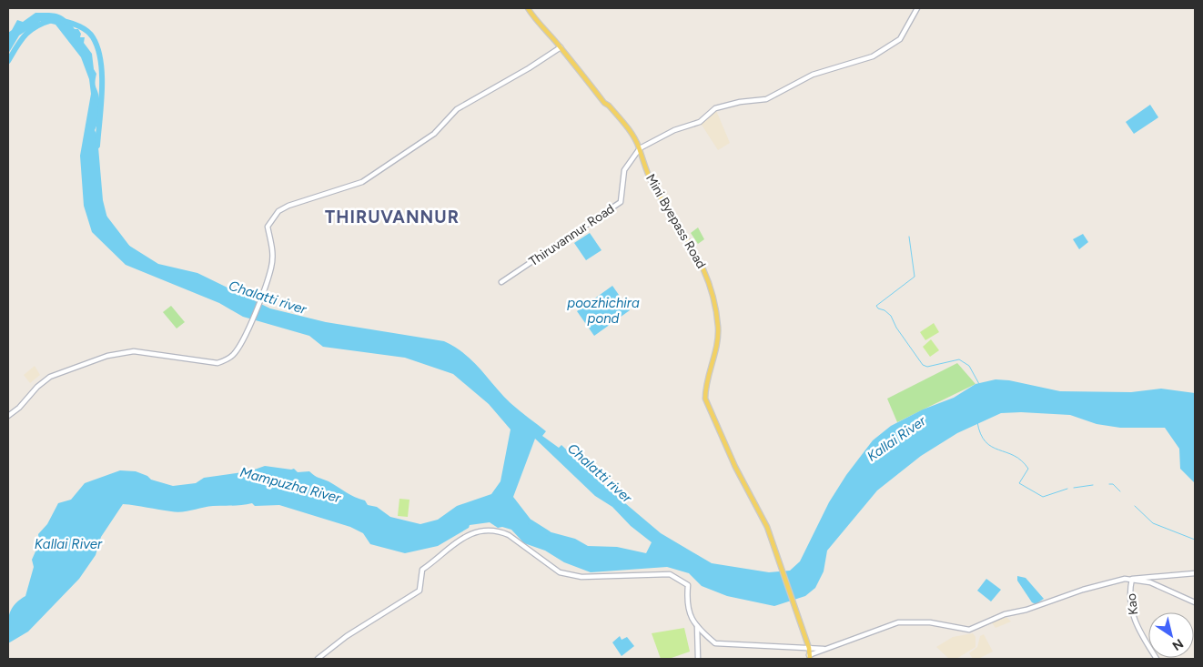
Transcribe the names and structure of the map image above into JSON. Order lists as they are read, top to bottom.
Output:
{
  "streets": {
    "main road": ["Mini Byepass Road", "Thiruvannur Road", "Kao"]
  },
  "crossings": [
    ["Mini Byepass Road", "Thiruvannur Road"]
  ],
  "districts": ["THIRUVANNUR"],
  "water": [
    "Chalatti river",
    "poozhichira pond",
    "Kallai River",
    "Mampuzha River"
  ],
  "north": "bottom right"
}
